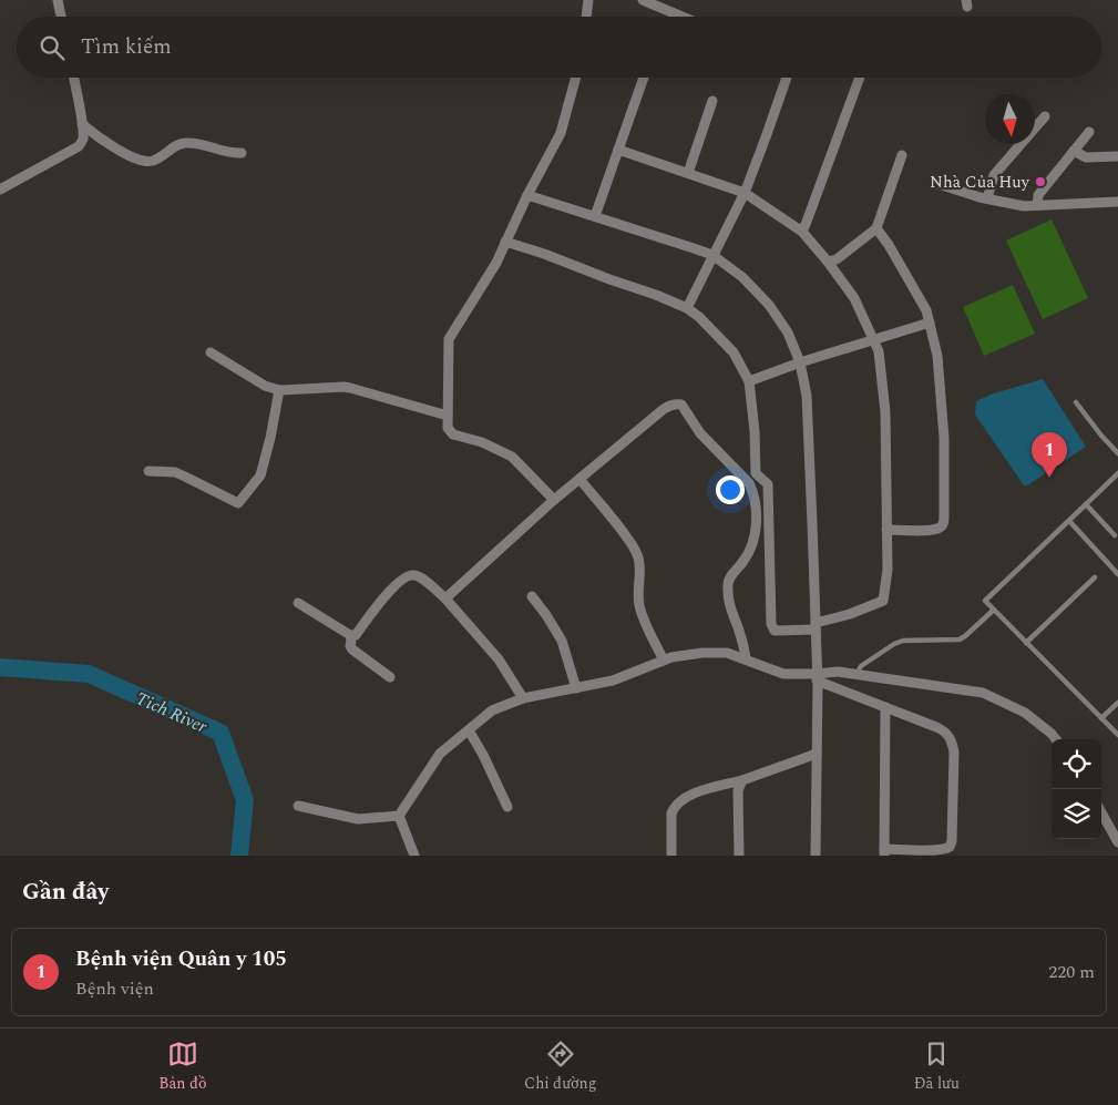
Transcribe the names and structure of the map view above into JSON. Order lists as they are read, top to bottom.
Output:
{
  "water": ["Tich River"],
  "places": ["Nhà Của Huy"],
  "north": "bottom",
  "page": {
    "search": "Tìm kiếm",
    "pins": "1",
    "heading": "Gần đây",
    "list": [
      {
        "mark": "1",
        "name": "Bệnh viện Quân y 105",
        "note": "Bệnh viện",
        "value": "220 m"
      }
    ],
    "nav": ["Bản đồ", "Chỉ đường", "Đã lưu"]
  }
}
